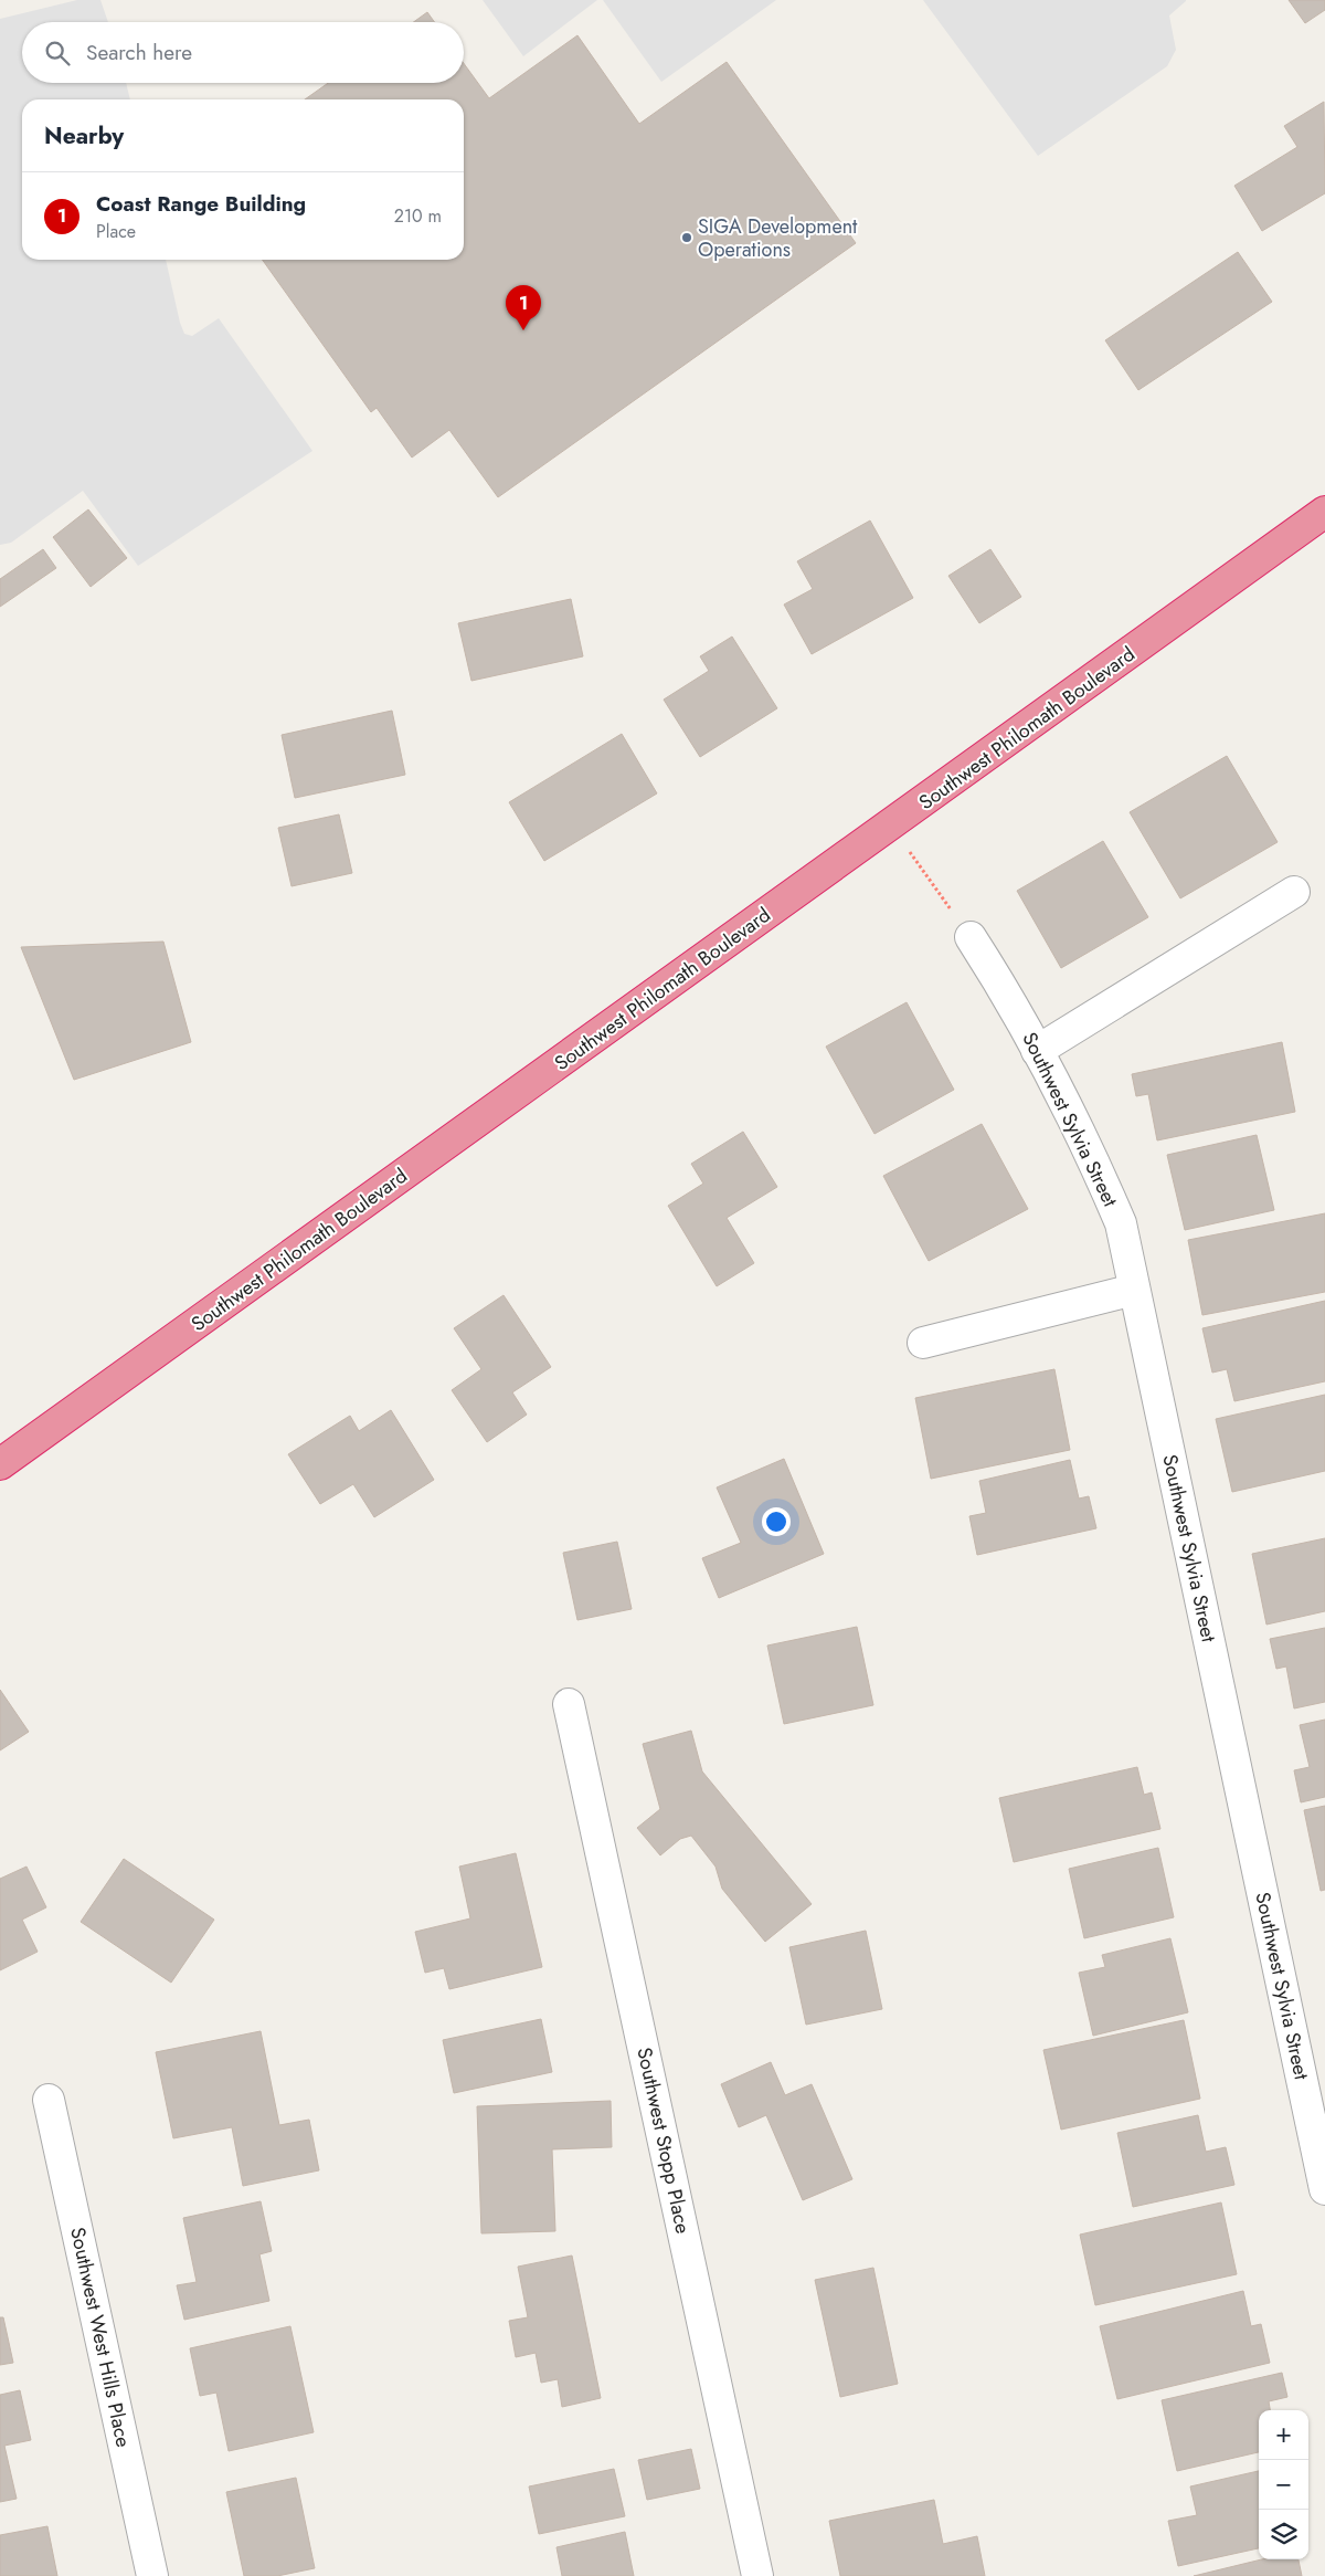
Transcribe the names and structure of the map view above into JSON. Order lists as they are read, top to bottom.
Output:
{
  "streets": {
    "highway": ["Southwest Philomath Boulevard"],
    "street": ["Southwest Sylvia Street", "Southwest Stopp Place", "Southwest West Hills Place"]
  },
  "places": ["SIGA Development Operations"],
  "page": {
    "search": "Search here",
    "heading": "Nearby",
    "list": [
      {
        "mark": "1",
        "name": "Coast Range Building",
        "note": "Place",
        "value": "210 m"
      }
    ],
    "pins": "1",
    "map_buttons": ["+", "−"]
  }
}
